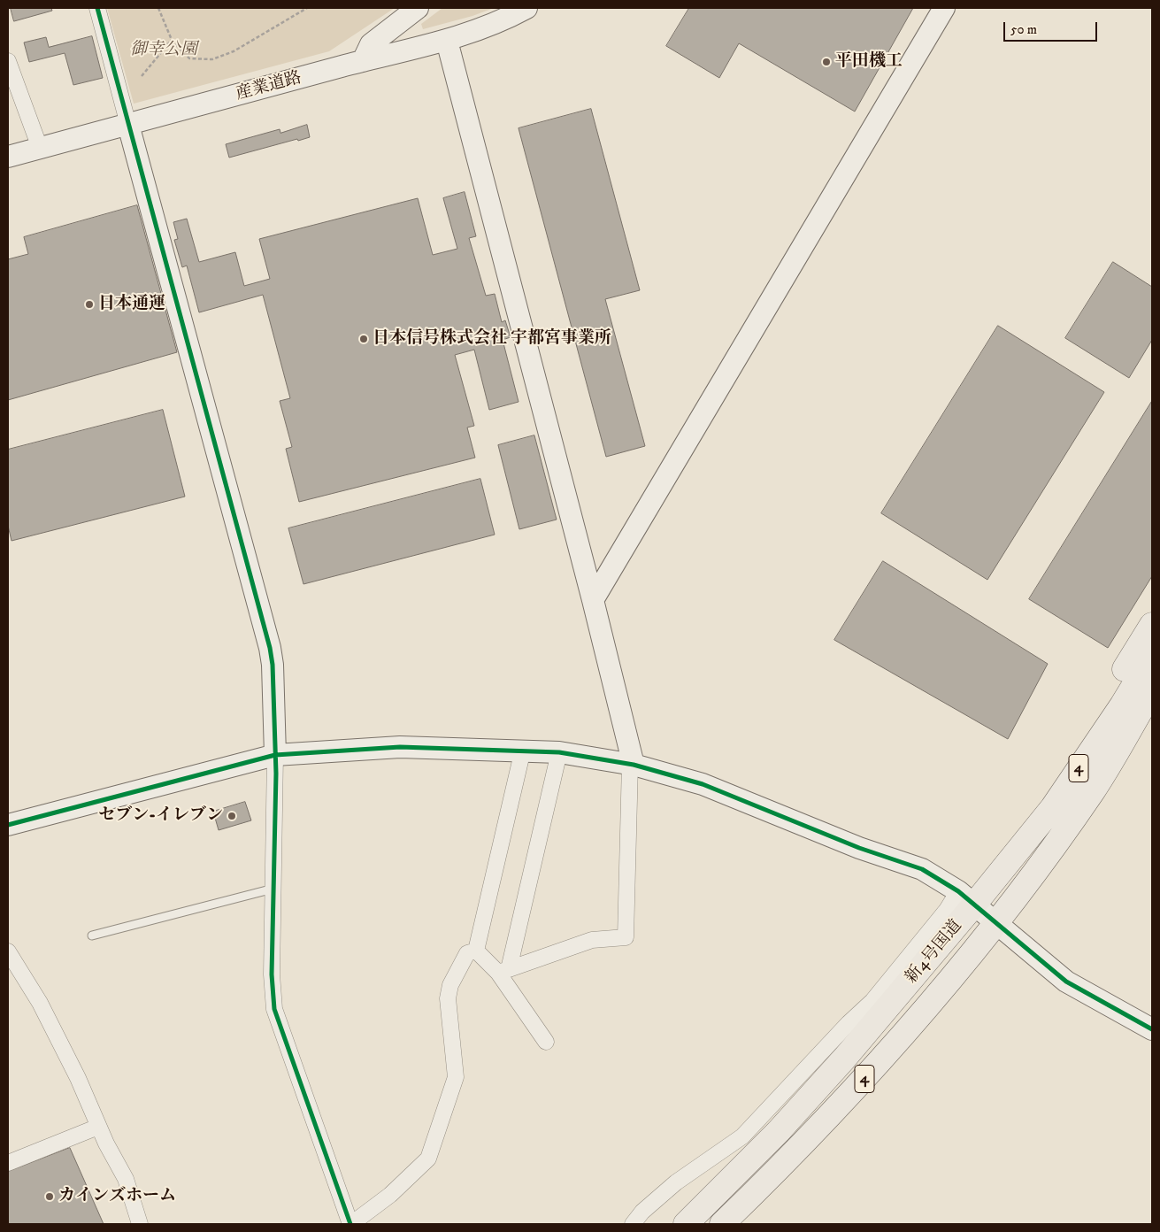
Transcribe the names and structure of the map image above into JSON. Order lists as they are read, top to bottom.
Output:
{
  "streets": {
    "highway": ["4", "新4号国道"],
    "street": ["産業道路"]
  },
  "parks": ["御幸公園"],
  "places": [
    "平田機工",
    "日本通運",
    "日本信号株式会社 宇都宮事業所",
    "セブン-イレブン",
    "カインズホーム"
  ],
  "scale_bar": "50 m"
}
